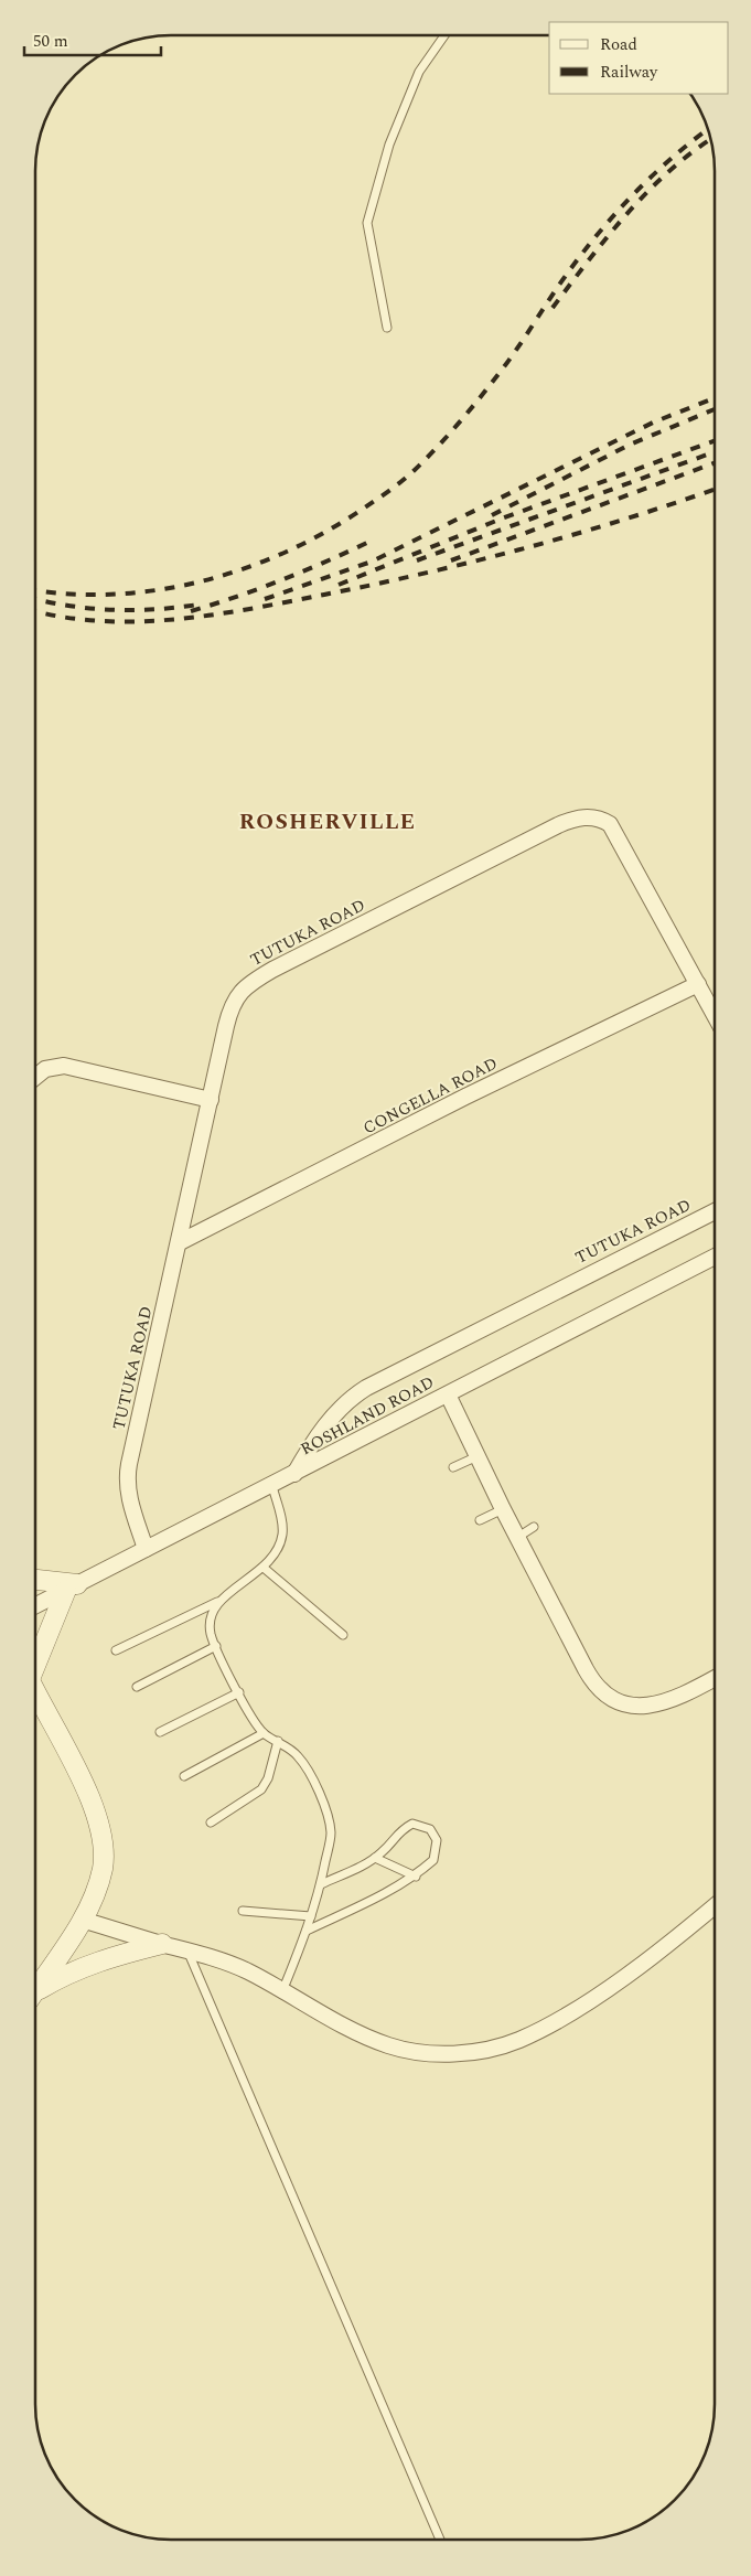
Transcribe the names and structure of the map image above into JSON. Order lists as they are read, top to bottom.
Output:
{
  "streets": {
    "street": ["TUTUKA ROAD", "CONGELLA ROAD", "ROSHLAND ROAD"]
  },
  "crossings": [
    ["TUTUKA ROAD", "CONGELLA ROAD"],
    ["TUTUKA ROAD", "ROSHLAND ROAD"]
  ],
  "districts": ["ROSHERVILLE"],
  "legend": ["Road", "Railway"],
  "scale_bar": "50 m"
}
